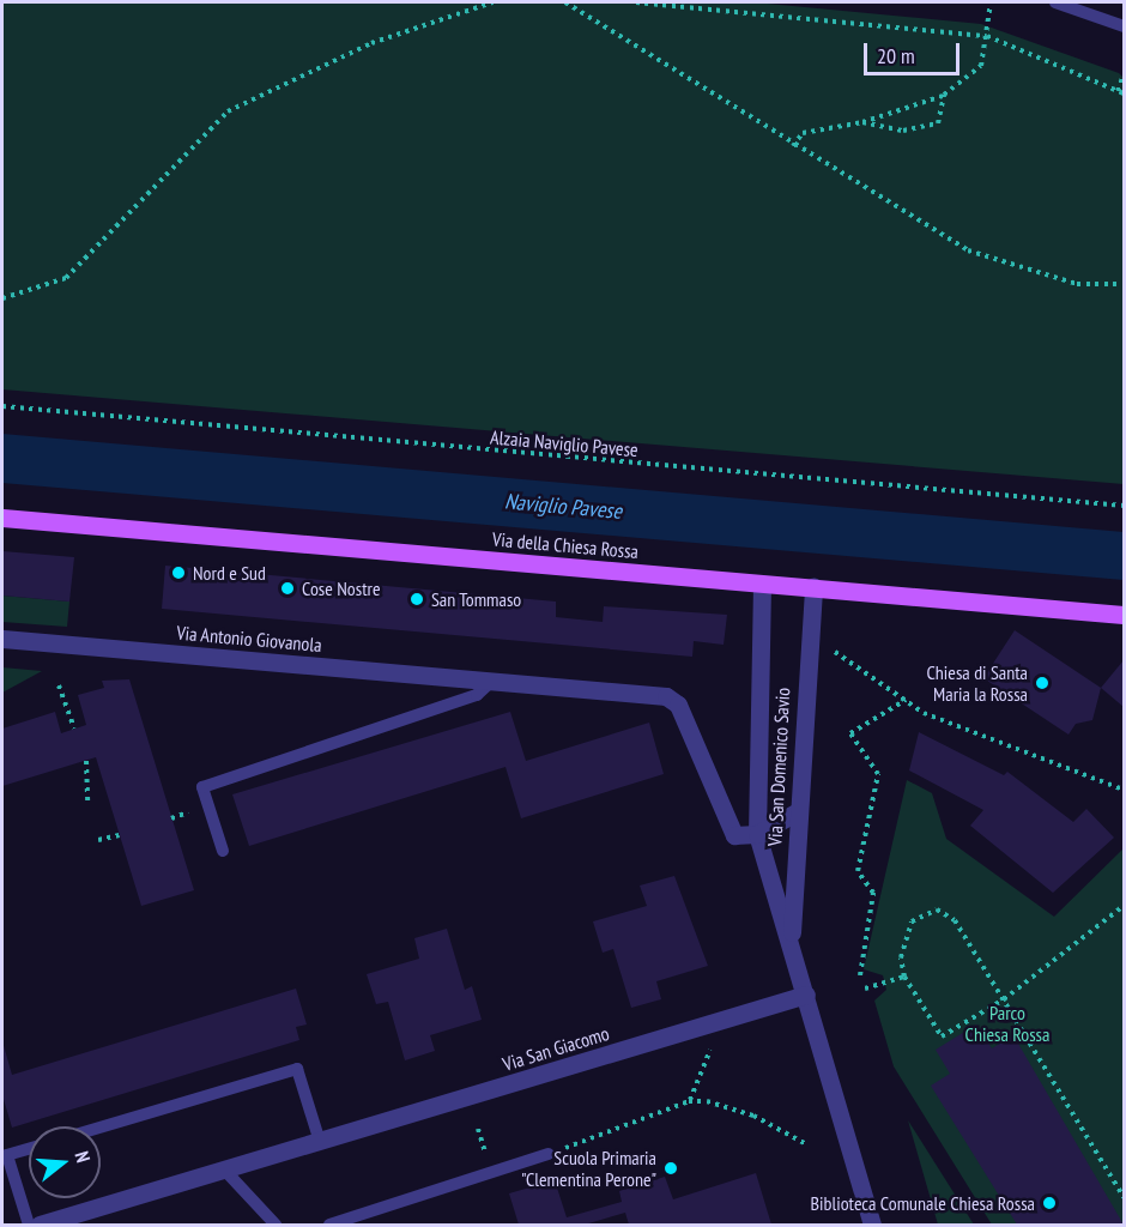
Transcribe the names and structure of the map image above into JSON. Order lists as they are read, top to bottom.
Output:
{
  "streets": {
    "main road": ["Via della Chiesa Rossa"],
    "street": ["Via Antonio Giovanola", "Via San Domenico Savio", "Via San Giacomo"],
    "path": ["Alzaia Naviglio Pavese"]
  },
  "crossings": [
    ["Via della Chiesa Rossa", "Via San Domenico Savio"],
    ["Via Antonio Giovanola", "Via San Domenico Savio"],
    ["Via San Domenico Savio", "Via San Giacomo"]
  ],
  "water": ["Naviglio Pavese"],
  "parks": ["Parco Chiesa Rossa"],
  "places": [
    "Nord e Sud",
    "Cose Nostre",
    "San Tommaso",
    "Chiesa di Santa Maria la Rossa",
    "Scuola Primaria \"Clementina Perone\"",
    "Biblioteca Comunale Chiesa Rossa"
  ],
  "scale_bar": "20 m",
  "north": "right"
}
